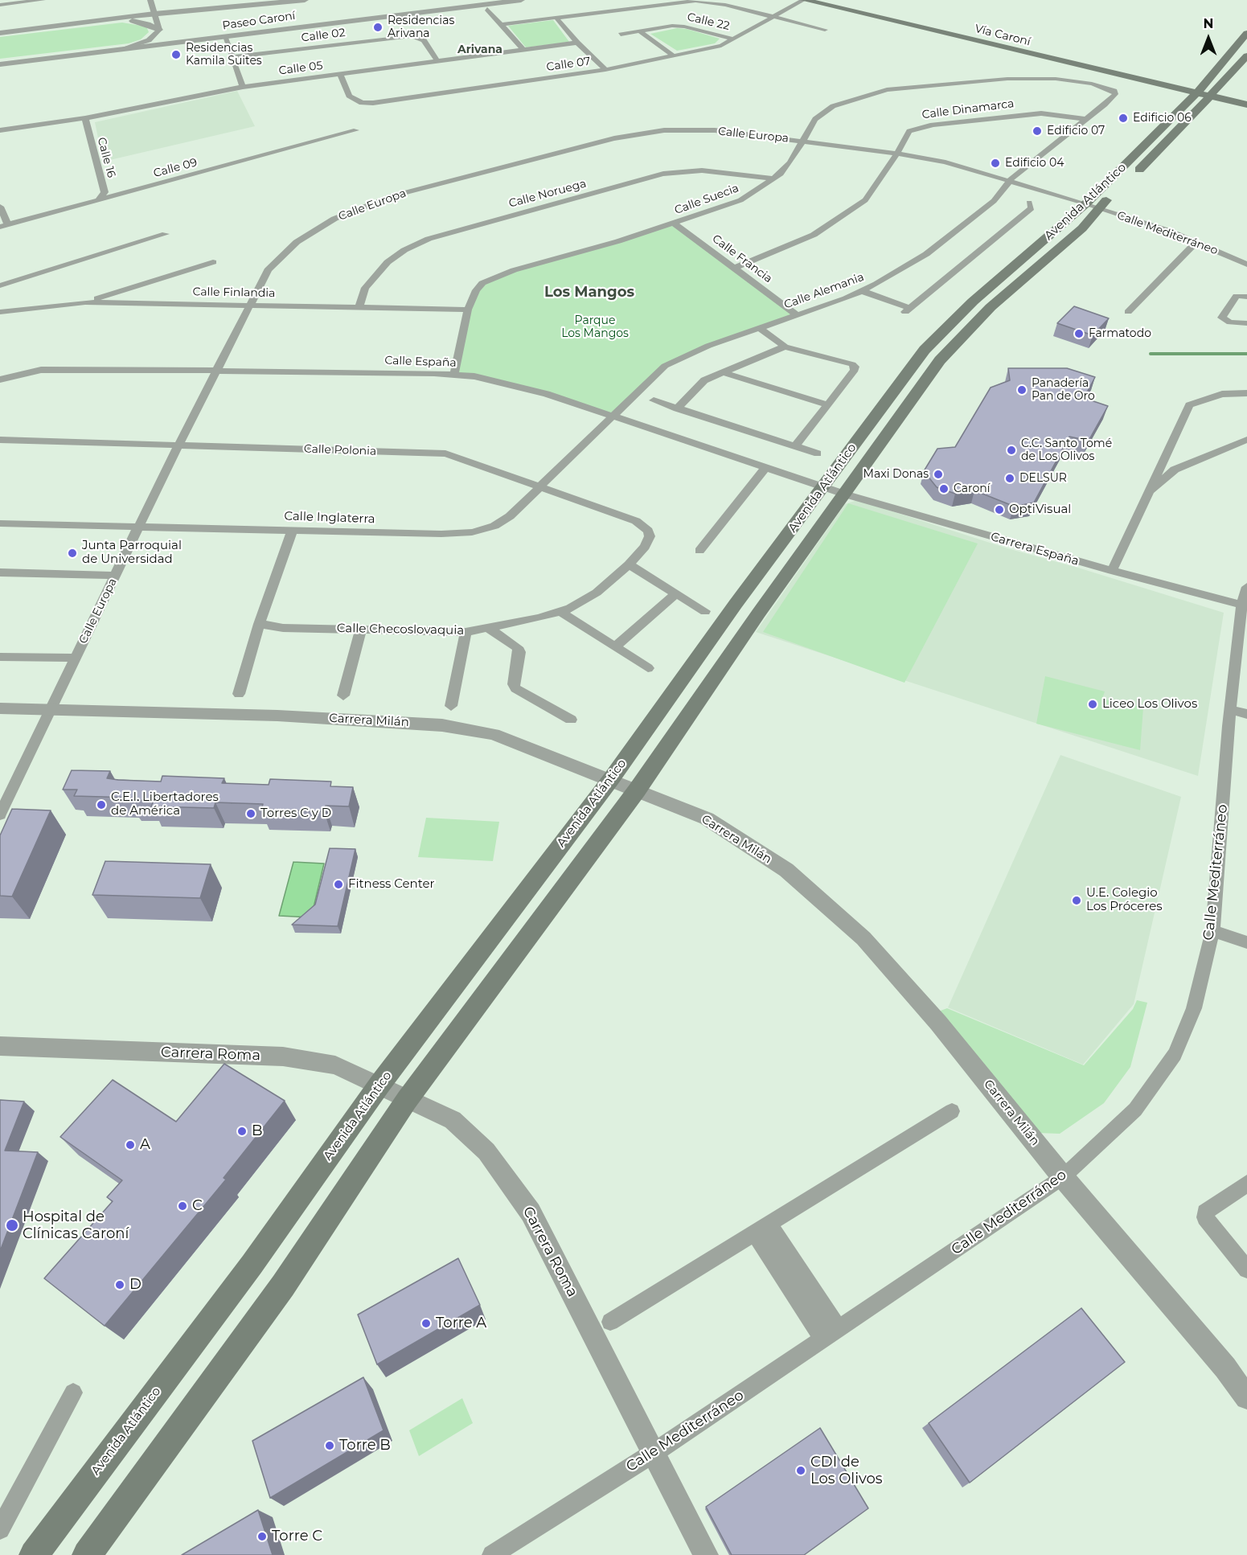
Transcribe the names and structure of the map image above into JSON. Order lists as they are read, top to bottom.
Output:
{
  "streets": {
    "main road": ["Vía Caroní", "Avenida Atlántico"],
    "street": [
      "Paseo Caroní",
      "Calle 22",
      "Calle 02",
      "Calle 07",
      "Calle 05",
      "Calle Dinamarca",
      "Calle Europa",
      "Calle 16",
      "Calle 09",
      "Calle Noruega",
      "Calle Suecia",
      "Calle Mediterráneo",
      "Calle Francia",
      "Calle Alemania",
      "Calle Finlandia",
      "Calle España",
      "Calle Polonia",
      "Calle Inglaterra",
      "Carrera España",
      "Calle Checoslovaquia",
      "Carrera Milán",
      "Carrera Roma"
    ]
  },
  "crossings": [
    ["Calle 22", "Calle 07"],
    ["Calle 02", "Calle 05"],
    ["Vía Caroní", "Calle 07"],
    ["Vía Caroní", "Avenida Atlántico"],
    ["Calle 07", "Calle 05"],
    ["Calle 05", "Calle 16"],
    ["Calle Dinamarca", "Calle Europa"],
    ["Calle Dinamarca", "Calle Francia"],
    ["Calle Dinamarca", "Calle Alemania"],
    ["Calle Europa", "Calle Suecia"],
    ["Calle Europa", "Avenida Atlántico"],
    ["Calle Europa", "Calle Mediterráneo"],
    ["Calle Europa", "Calle Alemania"],
    ["Calle Europa", "Calle Finlandia"],
    ["Calle Europa", "Calle España"],
    ["Calle Europa", "Calle Polonia"],
    ["Calle Europa", "Calle Inglaterra"],
    ["Calle Europa", "Carrera Milán"],
    ["Calle 16", "Calle 09"],
    ["Calle Noruega", "Calle Suecia"],
    ["Calle Noruega", "Calle Finlandia"],
    ["Calle Suecia", "Calle Francia"],
    ["Calle Suecia", "Calle Alemania"],
    ["Calle Suecia", "Calle Finlandia"],
    ["Calle Suecia", "Calle España"],
    ["Avenida Atlántico", "Calle Mediterráneo"],
    ["Avenida Atlántico", "Calle España"],
    ["Avenida Atlántico", "Carrera España"],
    ["Avenida Atlántico", "Carrera Milán"],
    ["Avenida Atlántico", "Carrera Roma"],
    ["Calle Mediterráneo", "Carrera España"],
    ["Calle Mediterráneo", "Carrera Milán"],
    ["Calle Mediterráneo", "Carrera Roma"],
    ["Calle Francia", "Calle Alemania"],
    ["Calle Alemania", "Calle España"],
    ["Calle Alemania", "Calle Inglaterra"],
    ["Calle España", "Calle Inglaterra"],
    ["Calle España", "Carrera España"],
    ["Calle Polonia", "Calle Inglaterra"],
    ["Calle Polonia", "Calle Checoslovaquia"]
  ],
  "districts": ["Arivana", "Los Mangos"],
  "parks": ["Parque Los Mangos"],
  "places": [
    "Residencias Arivana",
    "Residencias Kamila Suites",
    "Edificio 06",
    "Edificio 07",
    "Edificio 04",
    "Farmatodo",
    "Panadería Pan de Oro",
    "C.C. Santo Tomé de Los Olivos",
    "Maxi Donas",
    "DELSUR",
    "Caroní",
    "OptiVisual",
    "Junta Parroquial de Universidad",
    "Liceo Los Olivos",
    "C.E.I. Libertadores de América",
    "Torres C y D",
    "Fitness Center",
    "U.E. Colegio Los Próceres",
    "B",
    "A",
    "C",
    "Hospital de Clínicas Caroní",
    "D",
    "Torre A",
    "Torre B",
    "CDI de Los Olivos",
    "Torre C"
  ],
  "north": "top"
}
